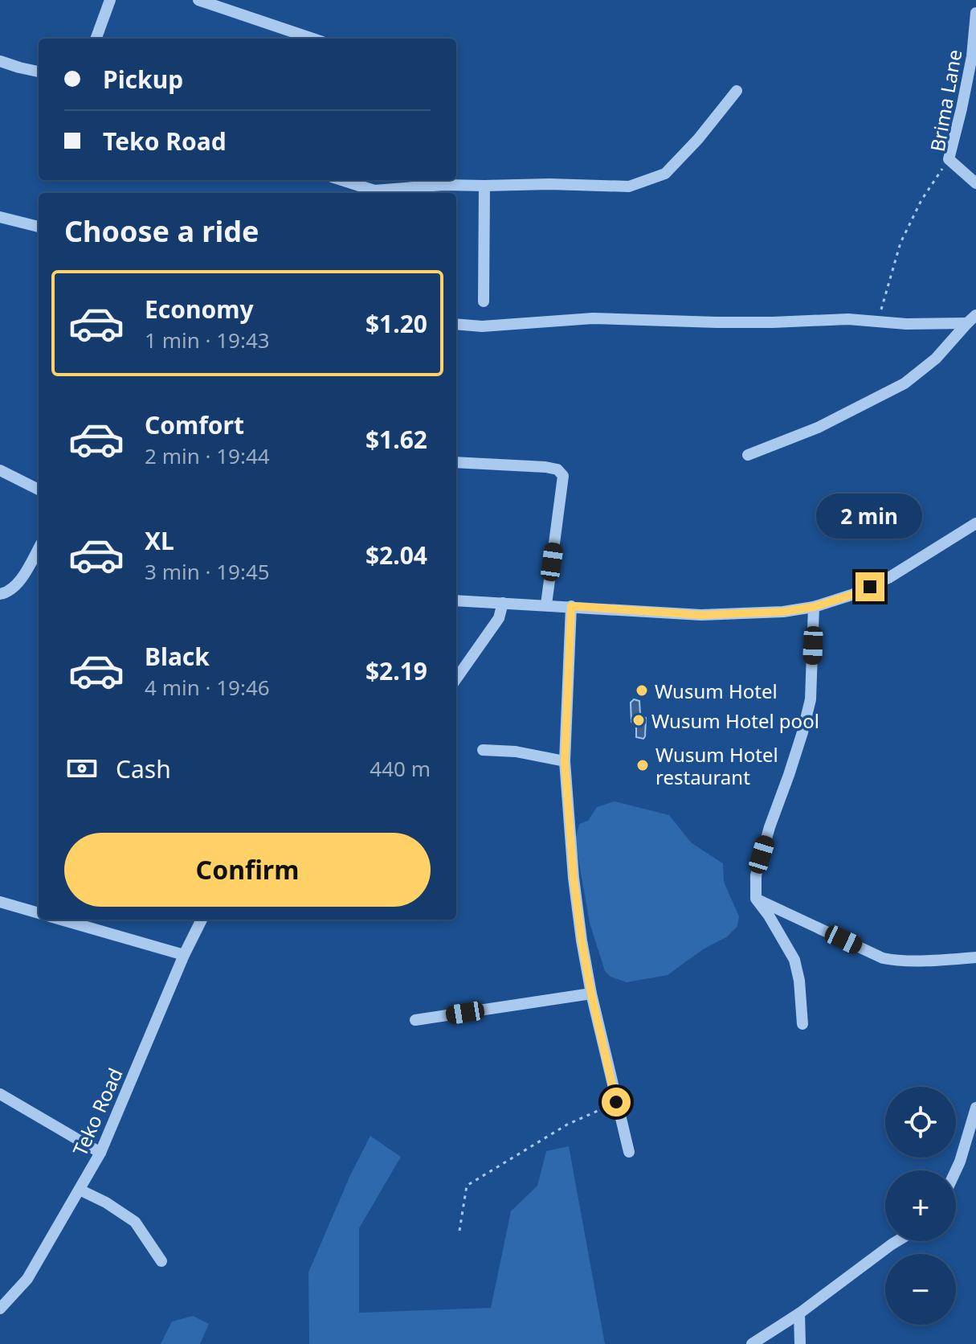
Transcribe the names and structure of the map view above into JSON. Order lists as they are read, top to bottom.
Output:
{
  "streets": {
    "street": ["Brima Lane", "Teko Road"]
  },
  "places": ["Wusum Hotel", "Wusum Hotel pool", "Wusum Hotel restaurant"],
  "page": {
    "banner": ["Pickup", "Teko Road"],
    "heading": "Choose a ride",
    "list": [
      {
        "name": "Economy",
        "note": "1 min · 19:43",
        "value": "$1.20"
      },
      {
        "name": "Comfort",
        "note": "2 min · 19:44",
        "value": "$1.62"
      },
      {
        "name": "XL",
        "note": "3 min · 19:45",
        "value": "$2.04"
      },
      {
        "name": "Black",
        "note": "4 min · 19:46",
        "value": "$2.19"
      }
    ],
    "bubble": "2 min",
    "pay": ["Cash", "440 m"],
    "buttons": "Confirm",
    "map_buttons": ["+", "−"]
  }
}
